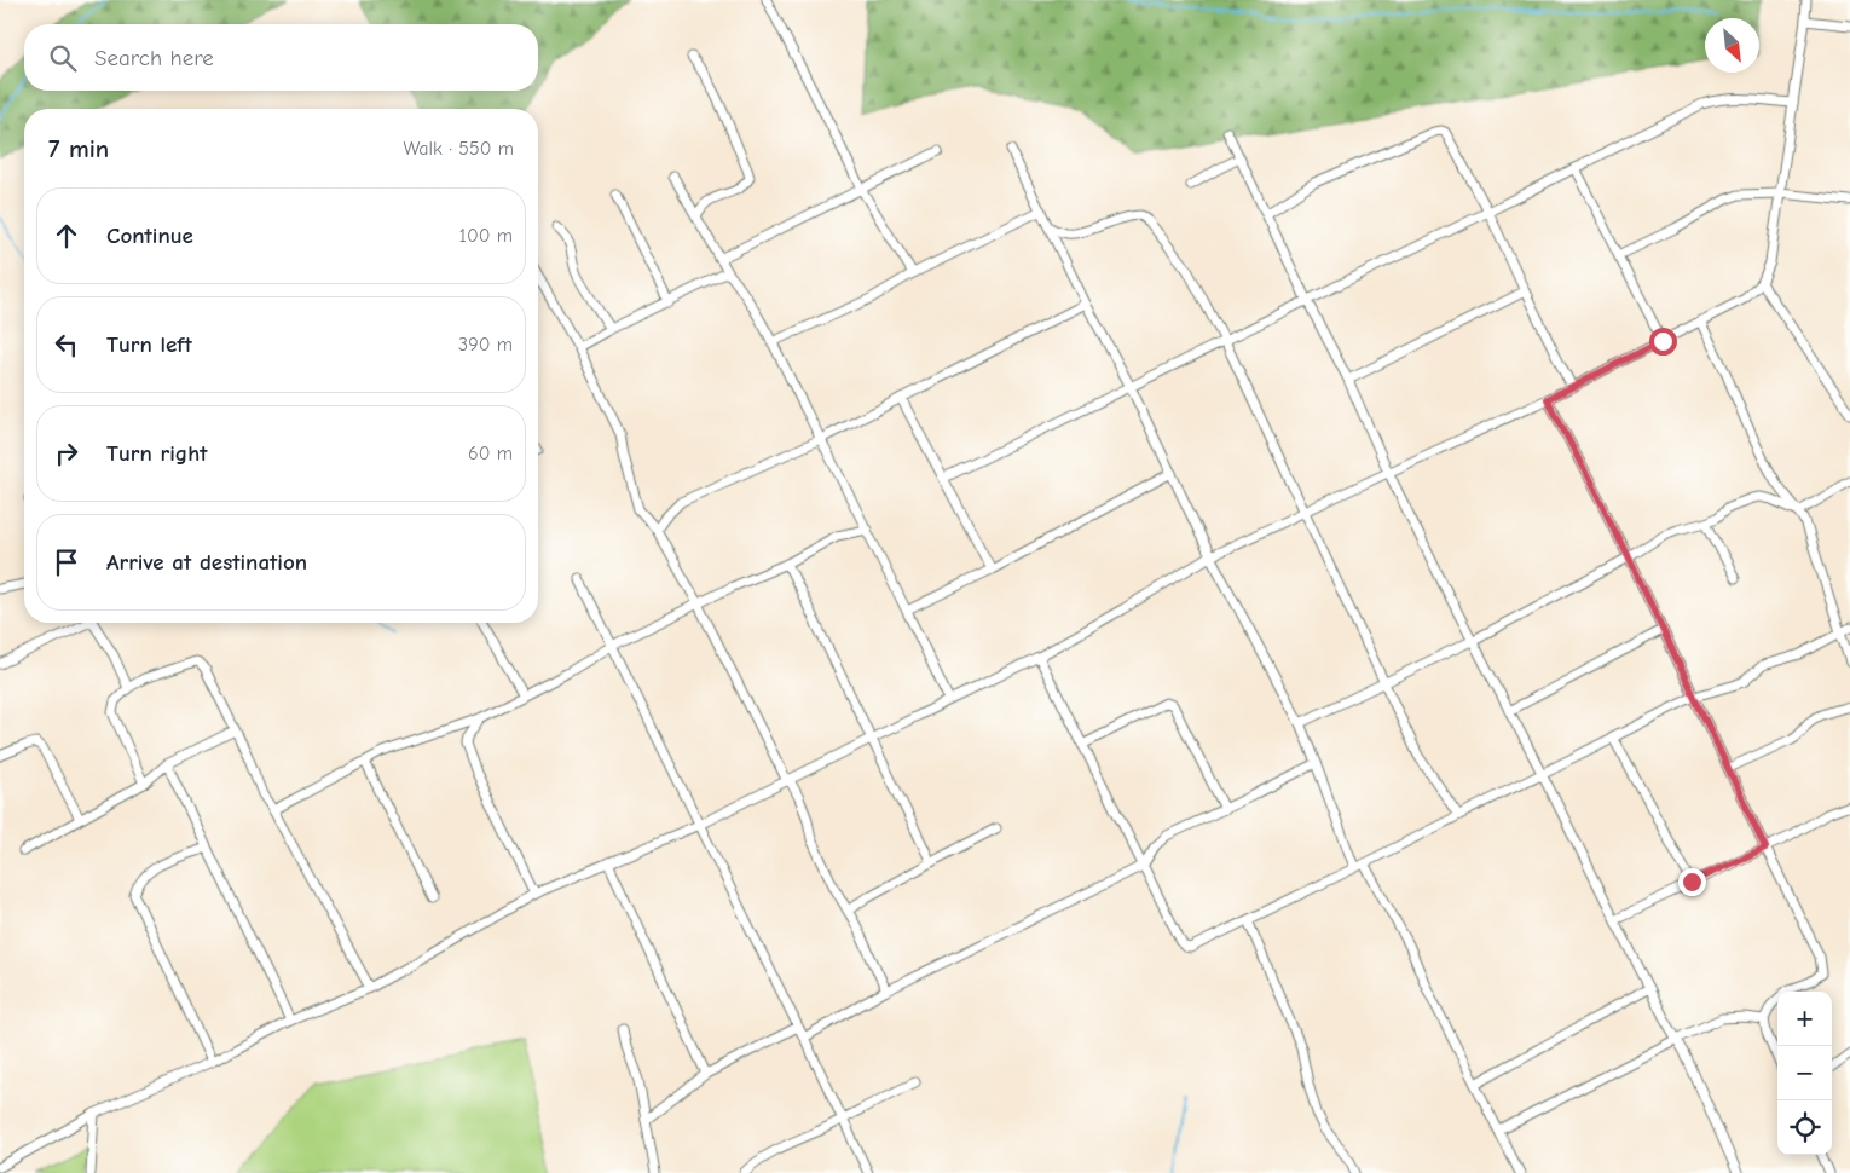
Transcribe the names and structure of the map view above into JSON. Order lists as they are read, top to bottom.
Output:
{
  "north": "bottom right",
  "page": {
    "search": "Search here",
    "heading": ["7 min", "Walk · 550 m"],
    "list": [
      ["Continue", "100 m"],
      ["Turn left", "390 m"],
      ["Turn right", "60 m"],
      "Arrive at destination"
    ],
    "map_buttons": ["+", "−"]
  }
}
